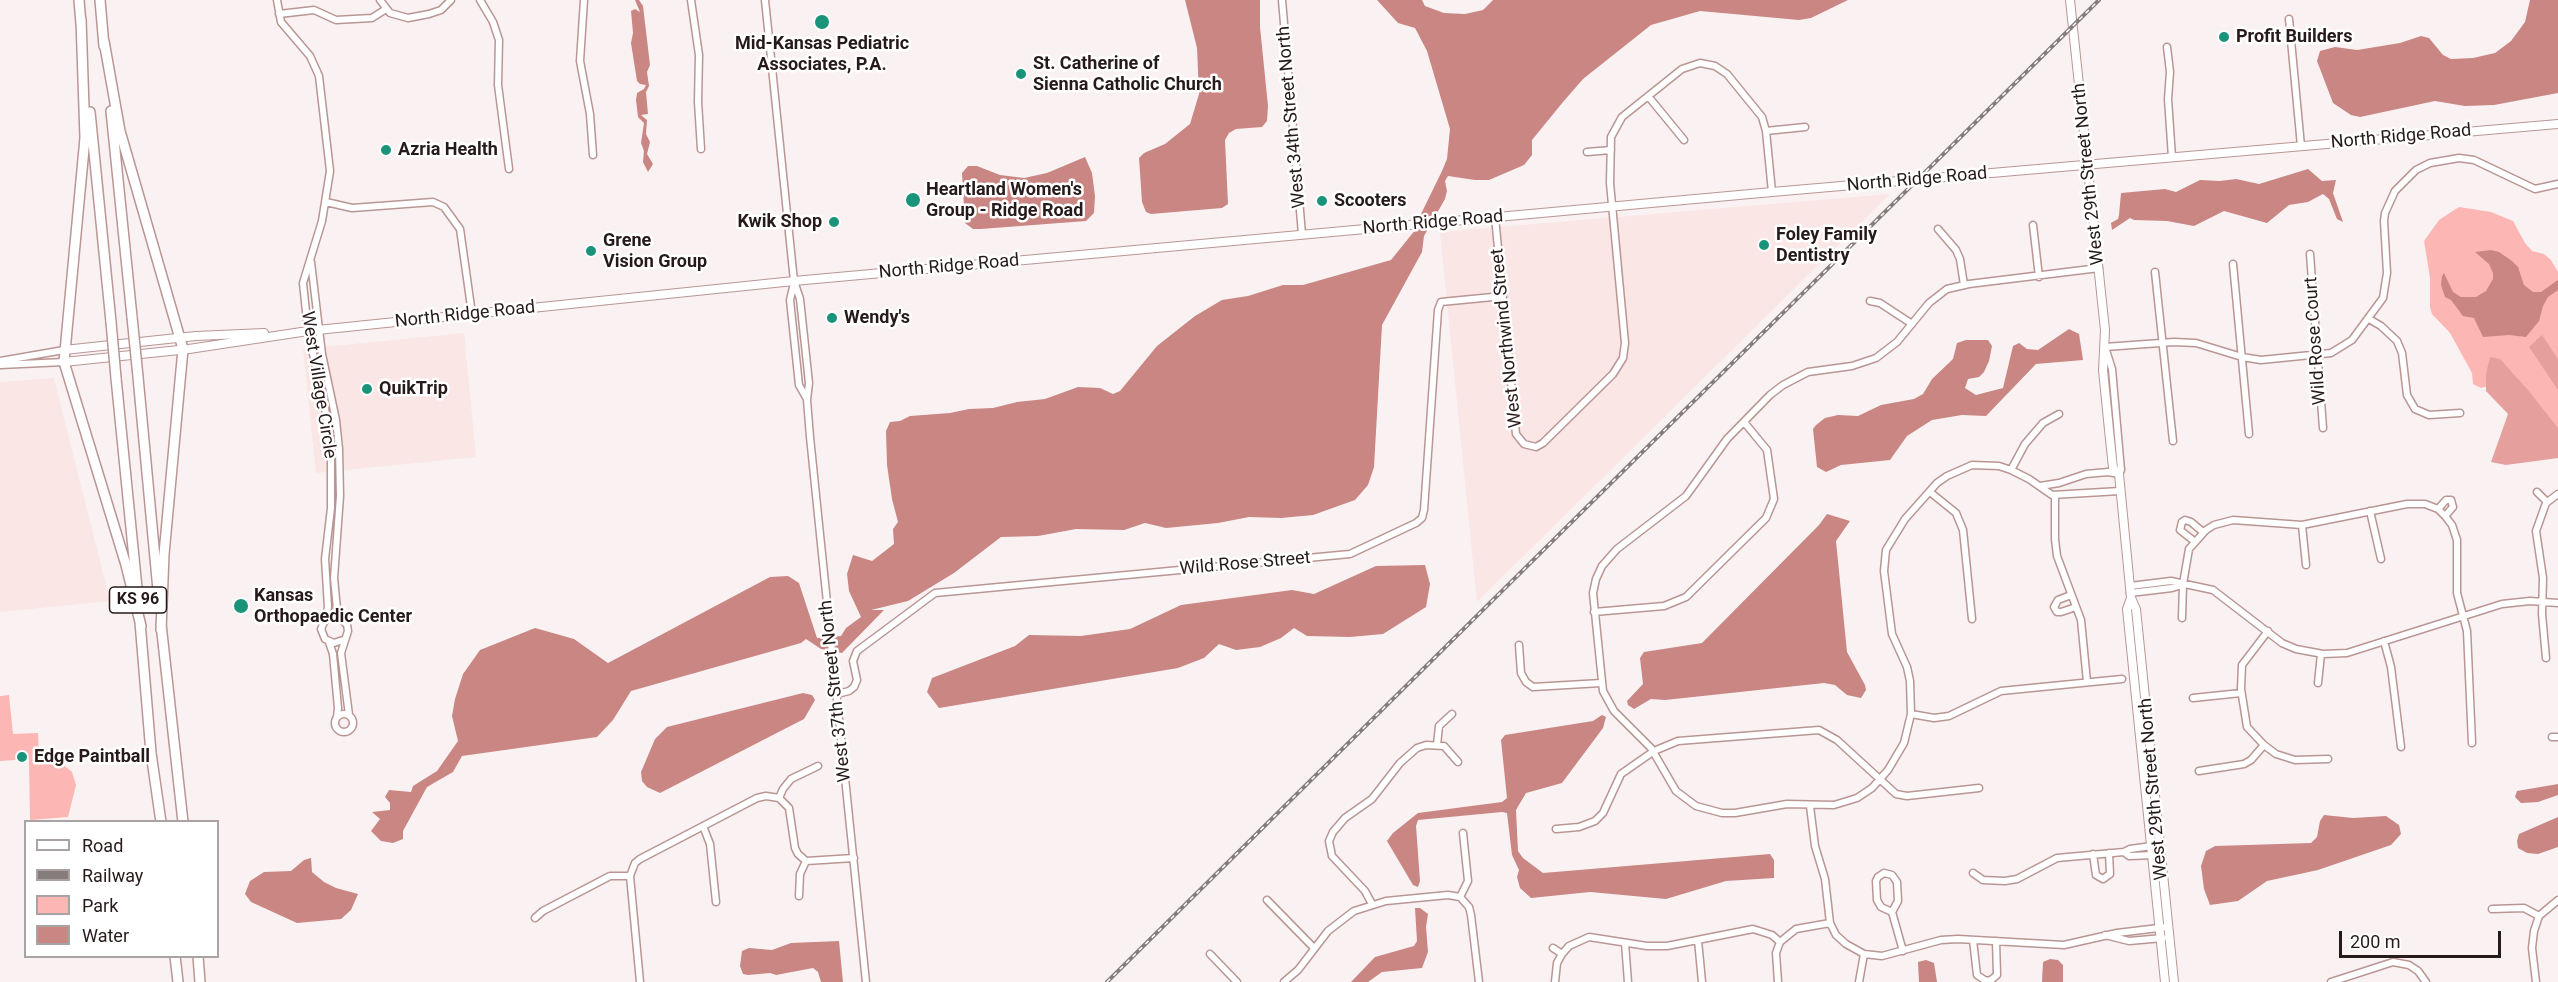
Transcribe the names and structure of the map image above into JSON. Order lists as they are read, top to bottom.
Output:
{
  "streets": {
    "highway": ["KS 96"],
    "main road": ["North Ridge Road", "West 29th Street North"],
    "street": [
      "West 34th Street North",
      "West Northwind Street",
      "Wild Rose Court",
      "West Village Circle",
      "Wild Rose Street",
      "West 37th Street North"
    ]
  },
  "crossings": [
    ["West 34th Street North", "North Ridge Road"],
    ["North Ridge Road", "West 29th Street North"],
    ["North Ridge Road", "West Northwind Street"],
    ["North Ridge Road", "West Village Circle"],
    ["North Ridge Road", "West 37th Street North"],
    ["West Northwind Street", "Wild Rose Street"],
    ["Wild Rose Street", "West 37th Street North"]
  ],
  "places": [
    "Mid-Kansas Pediatric Associates, P.A.",
    "Profit Builders",
    "St. Catherine of Sienna Catholic Church",
    "Azria Health",
    "Heartland Women's Group - Ridge Road",
    "Scooters",
    "Kwik Shop",
    "Foley Family Dentistry",
    "Grene Vision Group",
    "Wendy's",
    "QuikTrip",
    "Kansas Orthopaedic Center",
    "Edge Paintball"
  ],
  "legend": [
    "Road",
    "Railway",
    "Park",
    "Water"
  ],
  "scale_bar": "200 m"
}
